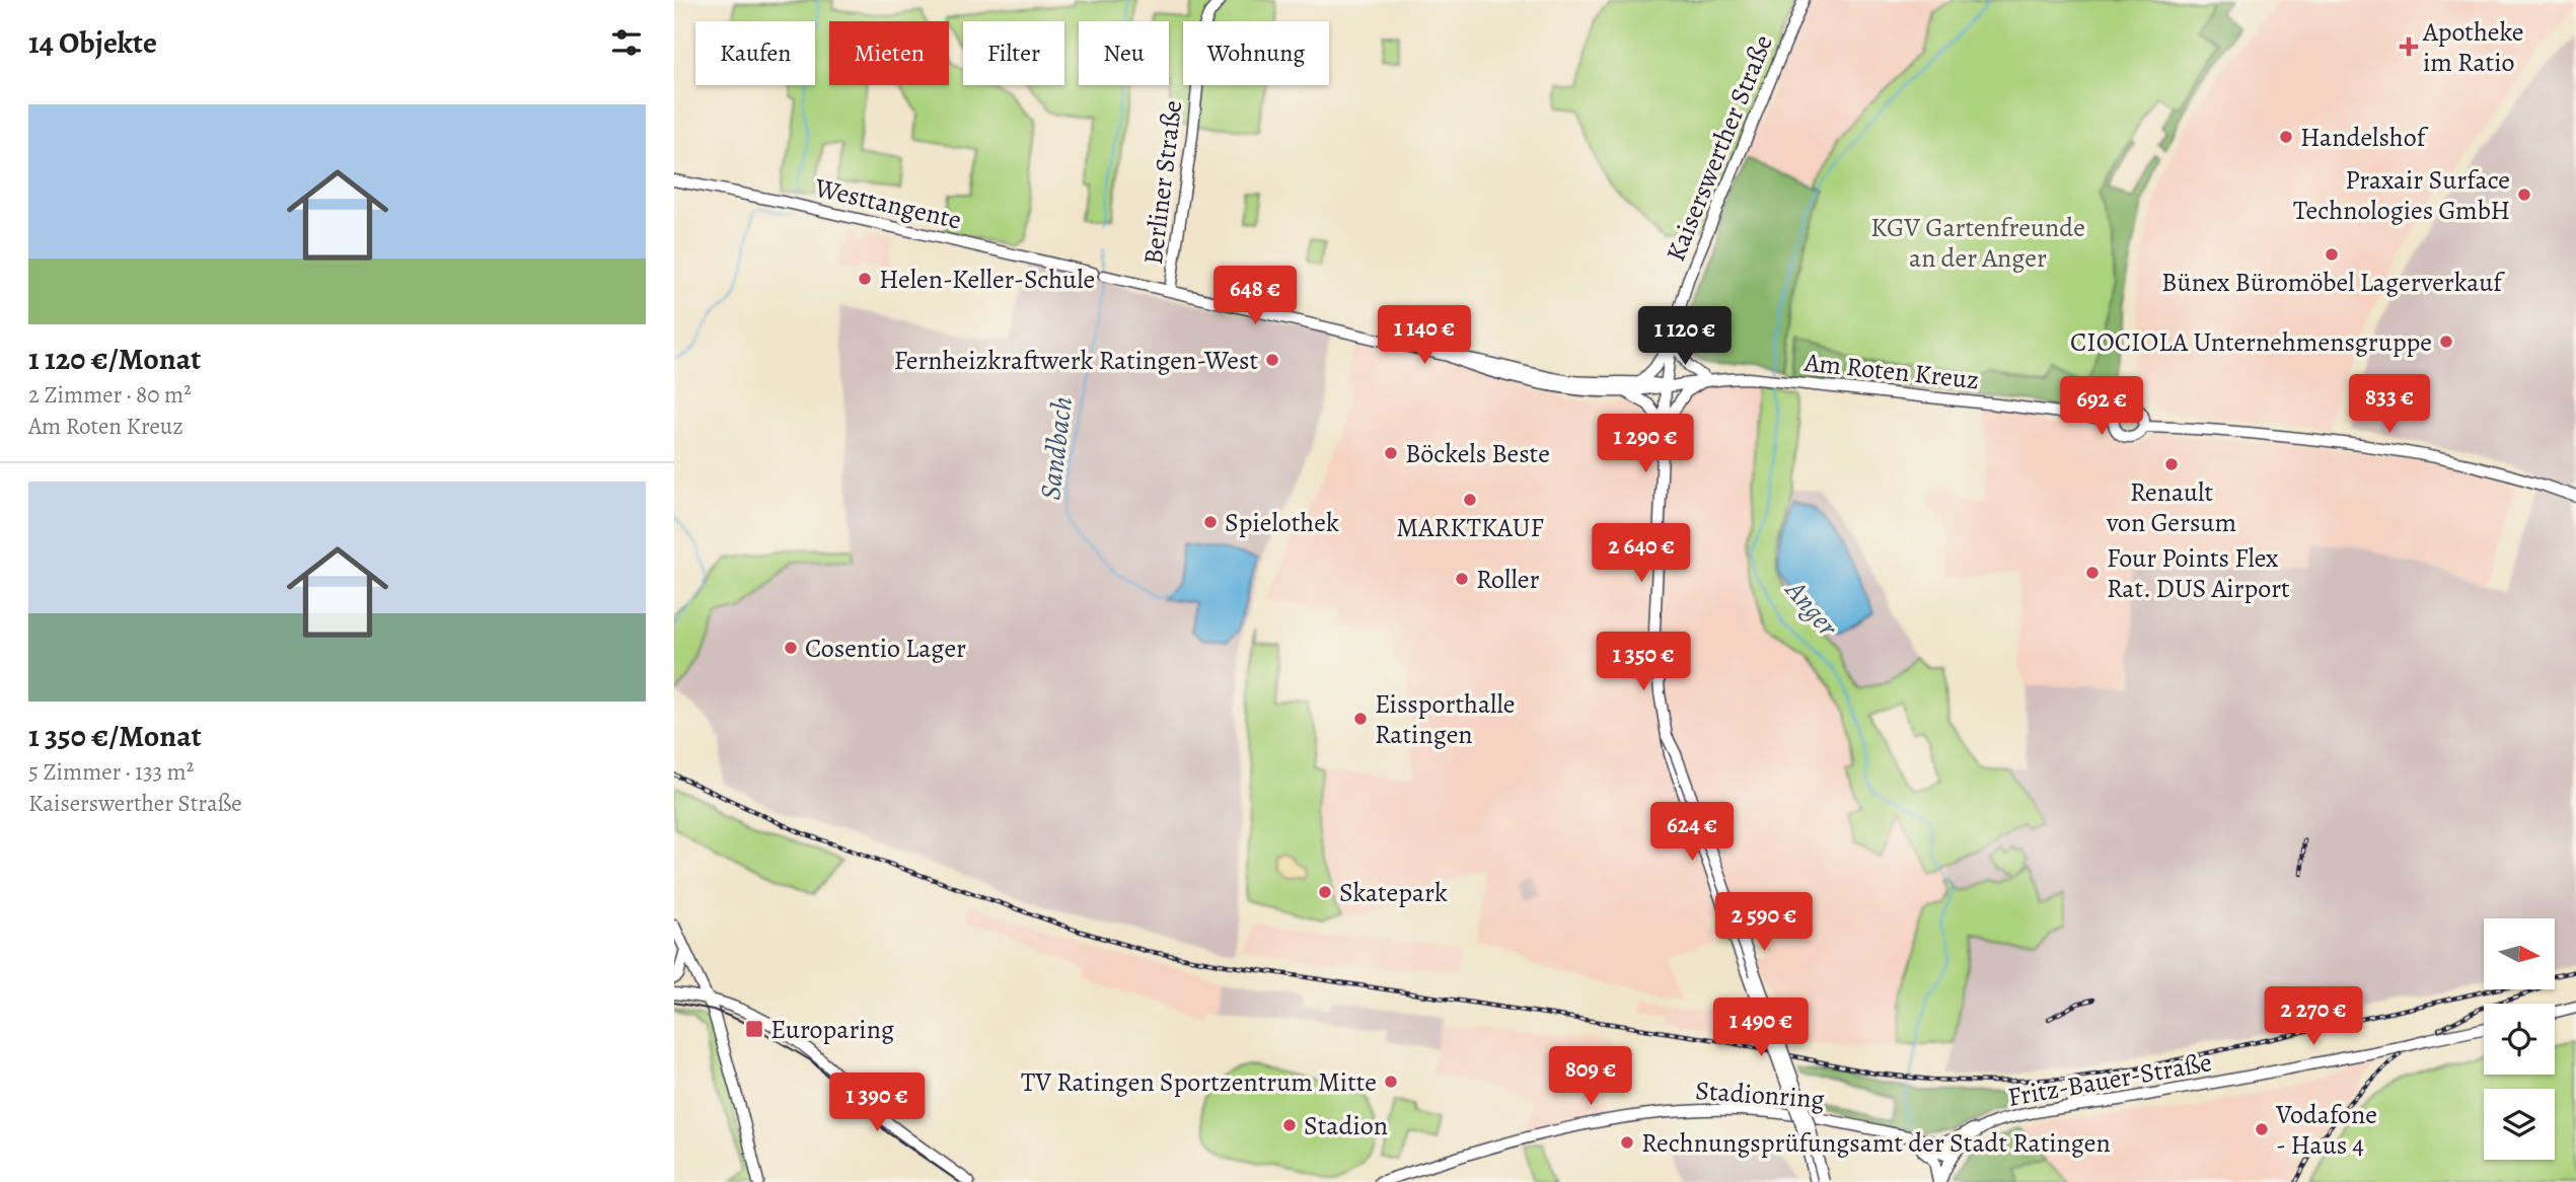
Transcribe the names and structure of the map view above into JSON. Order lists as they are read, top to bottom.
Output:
{
  "streets": {
    "main road": [
      "Kaiserswerther Straße",
      "Berliner Straße",
      "Westtangente",
      "Am Roten Kreuz",
      "Fritz-Bauer-Straße",
      "Stadionring"
    ]
  },
  "crossings": [
    ["Kaiserswerther Straße", "Am Roten Kreuz"],
    ["Fritz-Bauer-Straße", "Stadionring"]
  ],
  "water": ["Sandbach", "Anger"],
  "parks": ["KGV Gartenfreunde an der Anger"],
  "places": {
    "health": ["Apotheke im Ratio"],
    "other": [
      "Handelshof",
      "Praxair Surface Technologies GmbH",
      "Bünex Büromöbel Lagerverkauf",
      "Helen-Keller-Schule",
      "CIOCIOLA Unternehmensgruppe",
      "Fernheizkraftwerk Ratingen-West",
      "Böckels Beste",
      "Renault von Gersum",
      "MARKTKAUF",
      "Spielothek",
      "Four Points Flex Rat. DUS Airport",
      "Roller",
      "Cosentio Lager",
      "Eissporthalle Ratingen",
      "Skatepark",
      "TV Ratingen Sportzentrum Mitte",
      "Stadion",
      "Vodafone - Haus 4",
      "Rechnungsprüfungsamt der Stadt Ratingen"
    ],
    "transit": ["Europaring"]
  },
  "north": "right",
  "page": {
    "heading": "14 Objekte",
    "chip": [
      "Kaufen",
      "Mieten",
      "Filter",
      "Neu",
      "Wohnung"
    ],
    "list": [
      {
        "name": "1 120 €/Monat",
        "note": "2 Zimmer · 80 m² · Am Roten Kreuz"
      },
      {
        "name": "1 350 €/Monat",
        "note": "5 Zimmer · 133 m² · Kaiserswerther Straße"
      }
    ],
    "price": [
      "648 €",
      "1 140 €",
      "1 120 €",
      "833 €",
      "692 €",
      "1 290 €",
      "2 640 €",
      "1 350 €",
      "624 €",
      "2 590 €",
      "2 270 €",
      "1 490 €",
      "809 €",
      "1 390 €"
    ]
  }
}
